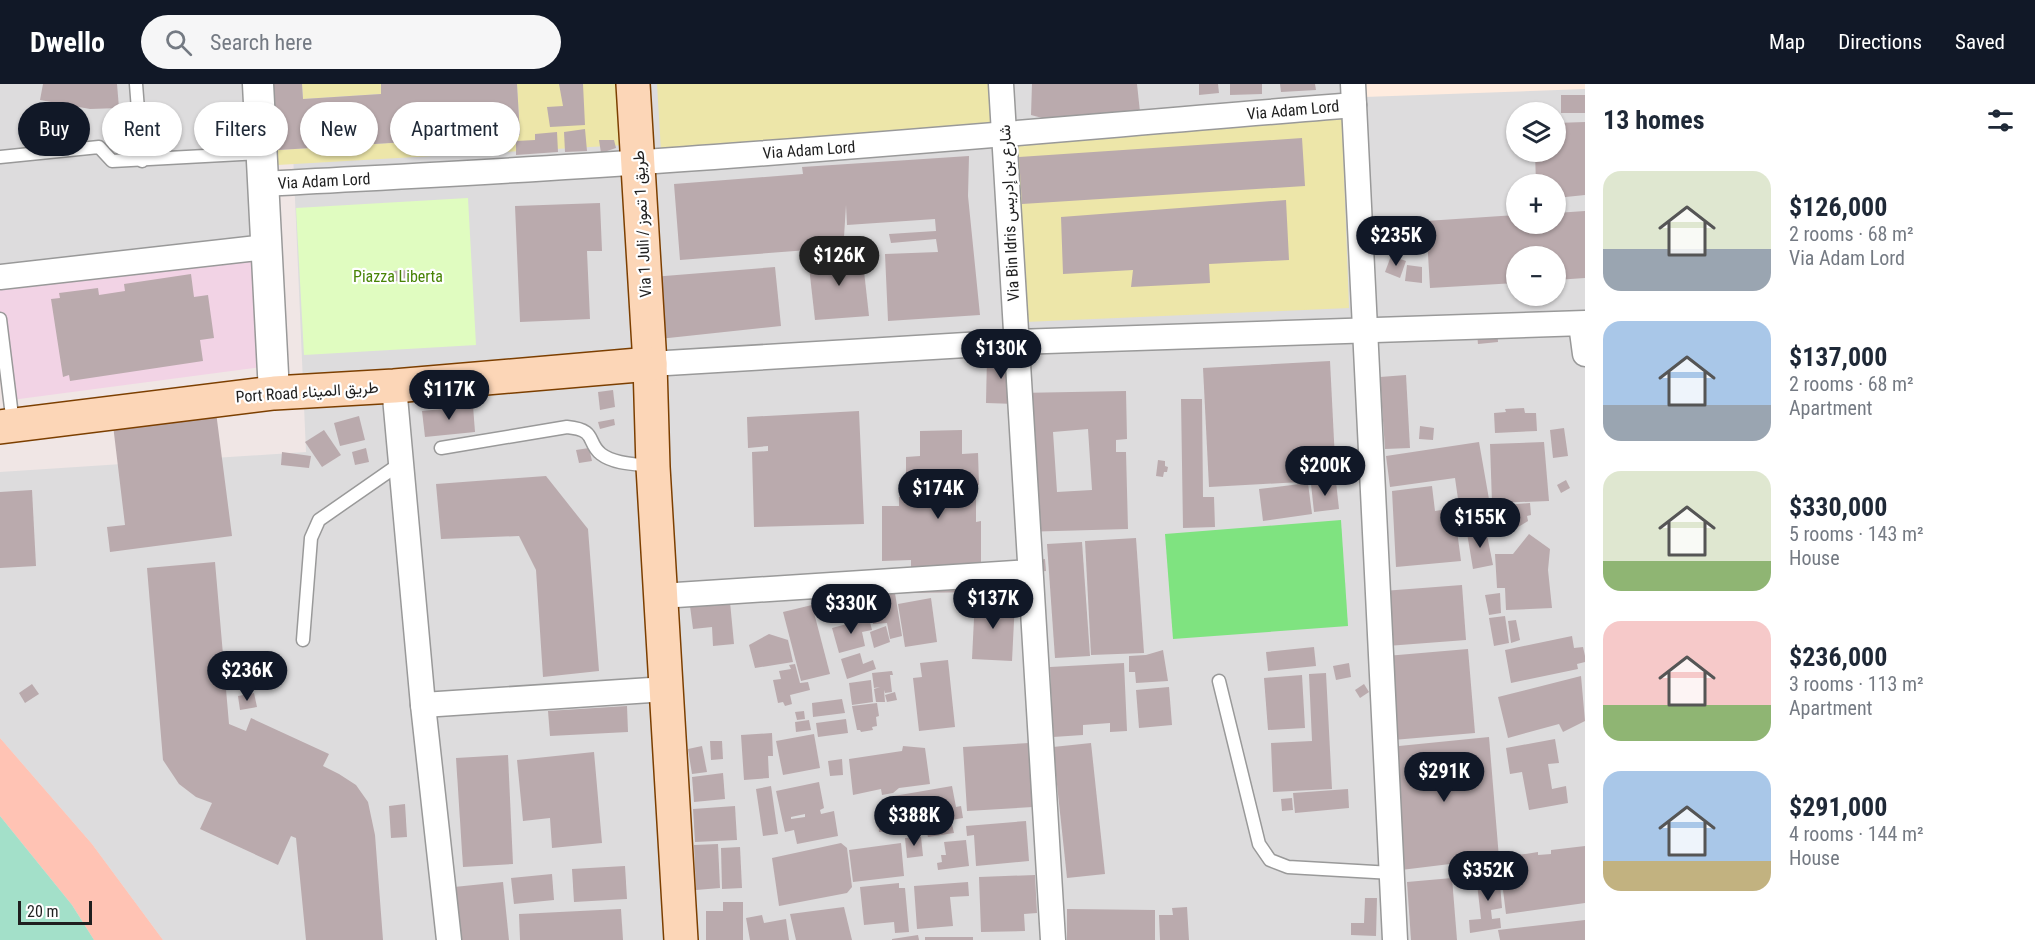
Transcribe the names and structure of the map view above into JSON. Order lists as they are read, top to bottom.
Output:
{
  "streets": {
    "main road": ["Via 1 Juli / طريق 1 تموز", "Port Road طريق الميناء"],
    "street": ["Via Adam Lord", "Via Bin Idris شارع بن إدريس"]
  },
  "crossings": [
    ["Via Adam Lord", "Via Bin Idris شارع بن إدريس"],
    ["Via Adam Lord", "Via 1 Juli / طريق 1 تموز"],
    ["Via 1 Juli / طريق 1 تموز", "Port Road طريق الميناء"]
  ],
  "parks": ["Piazza Liberta"],
  "scale_bar": "20 m",
  "page": {
    "header": "Dwello",
    "search": "Search here",
    "nav": ["Map", "Directions", "Saved"],
    "heading": "13 homes",
    "map_buttons": ["+", "−"],
    "chip": [
      "Buy",
      "Rent",
      "Filters",
      "New",
      "Apartment"
    ],
    "list": [
      {
        "name": "$126,000",
        "note": "2 rooms · 68 m² · Via Adam Lord"
      },
      {
        "name": "$137,000",
        "note": "2 rooms · 68 m² · Apartment"
      },
      {
        "name": "$330,000",
        "note": "5 rooms · 143 m² · House"
      },
      {
        "name": "$236,000",
        "note": "3 rooms · 113 m² · Apartment"
      },
      {
        "name": "$291,000",
        "note": "4 rooms · 144 m² · House"
      }
    ],
    "price": [
      "$235K",
      "$126K",
      "$130K",
      "$117K",
      "$200K",
      "$174K",
      "$155K",
      "$137K",
      "$330K",
      "$236K",
      "$291K",
      "$388K",
      "$352K"
    ],
    "scale": "20 m"
  }
}
